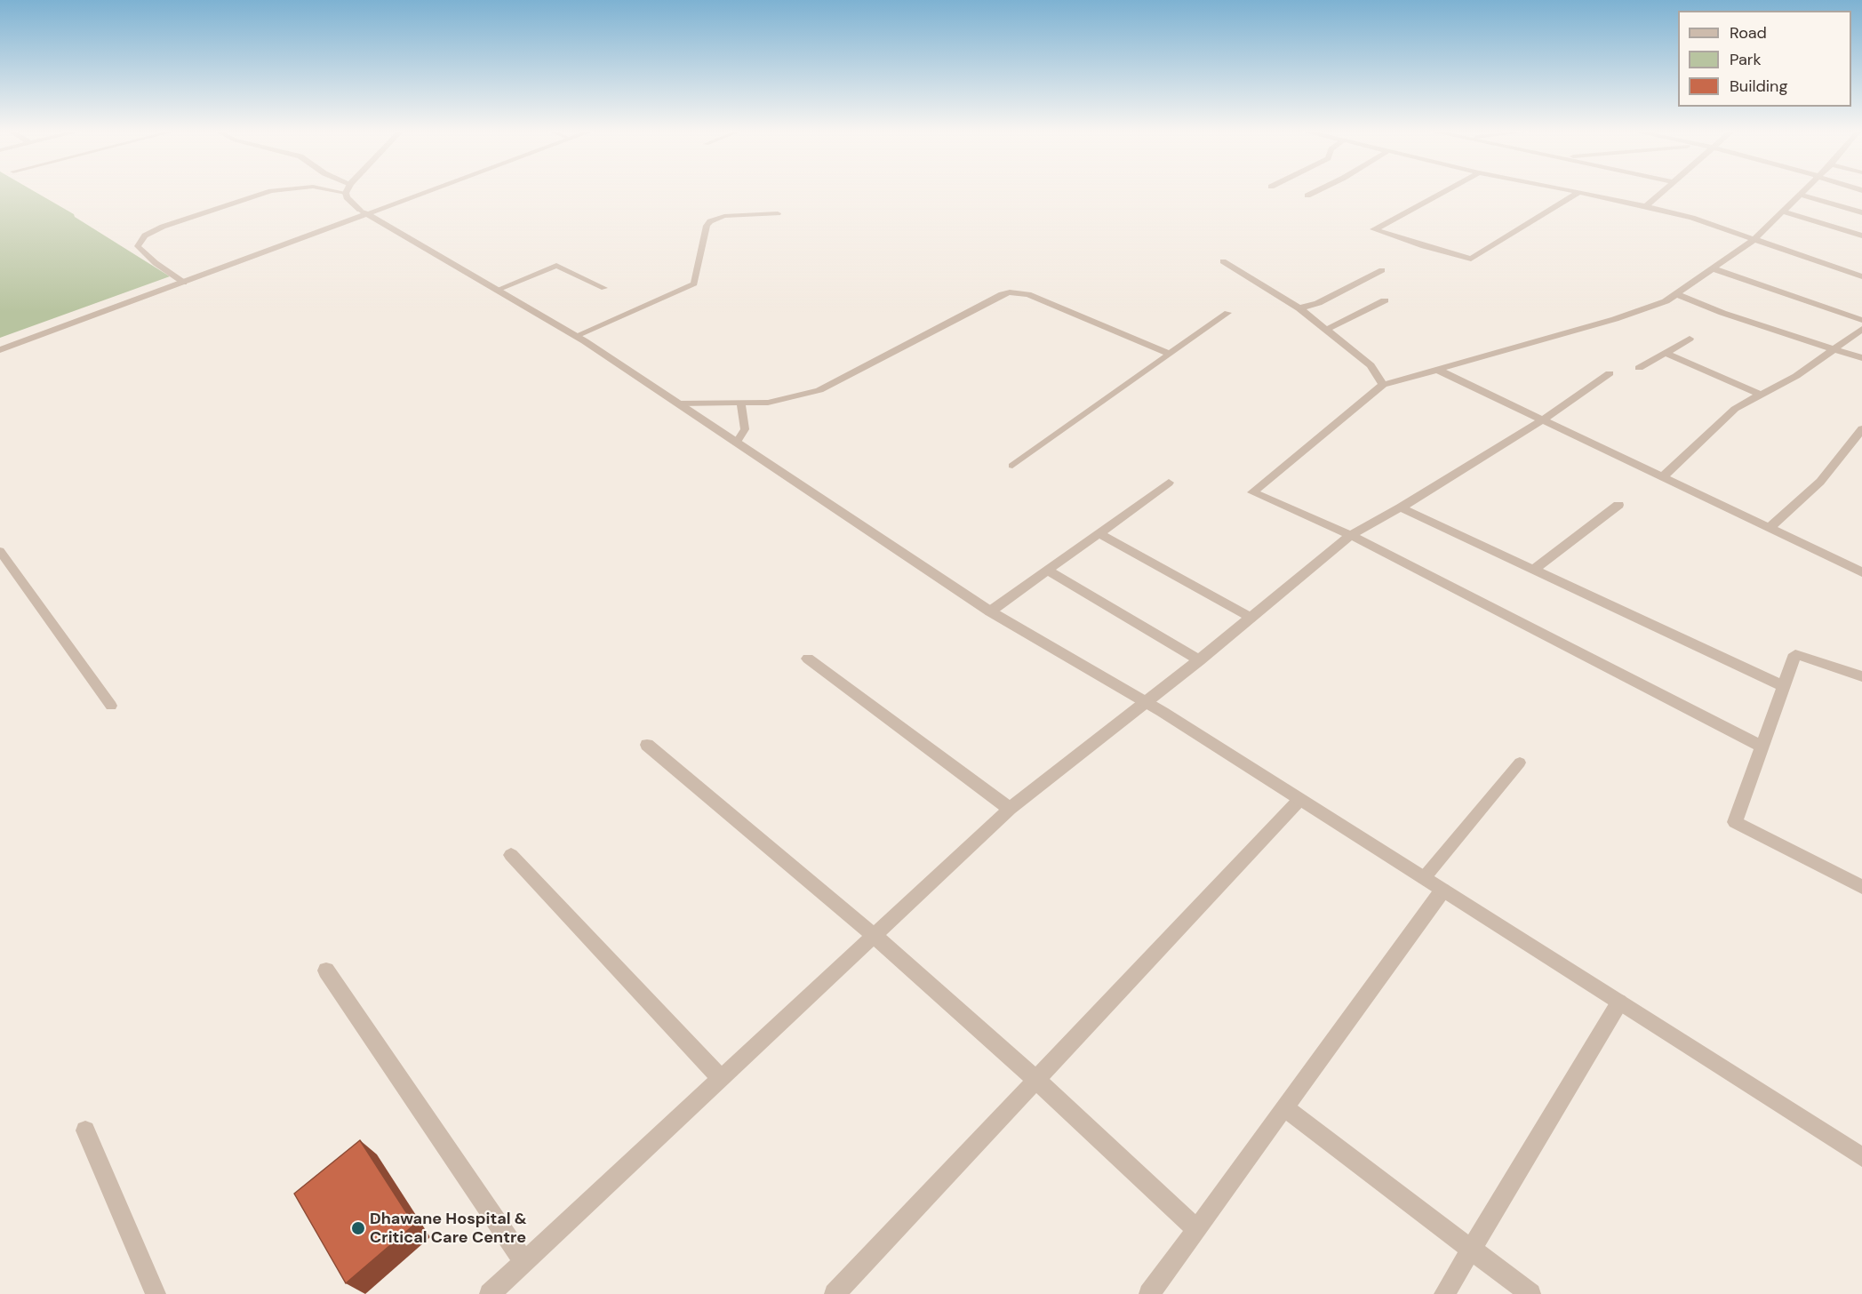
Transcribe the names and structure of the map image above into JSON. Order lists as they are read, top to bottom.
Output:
{
  "places": ["Dhawane Hospital & Critical Care Centre"],
  "legend": ["Road", "Park", "Building"]
}
